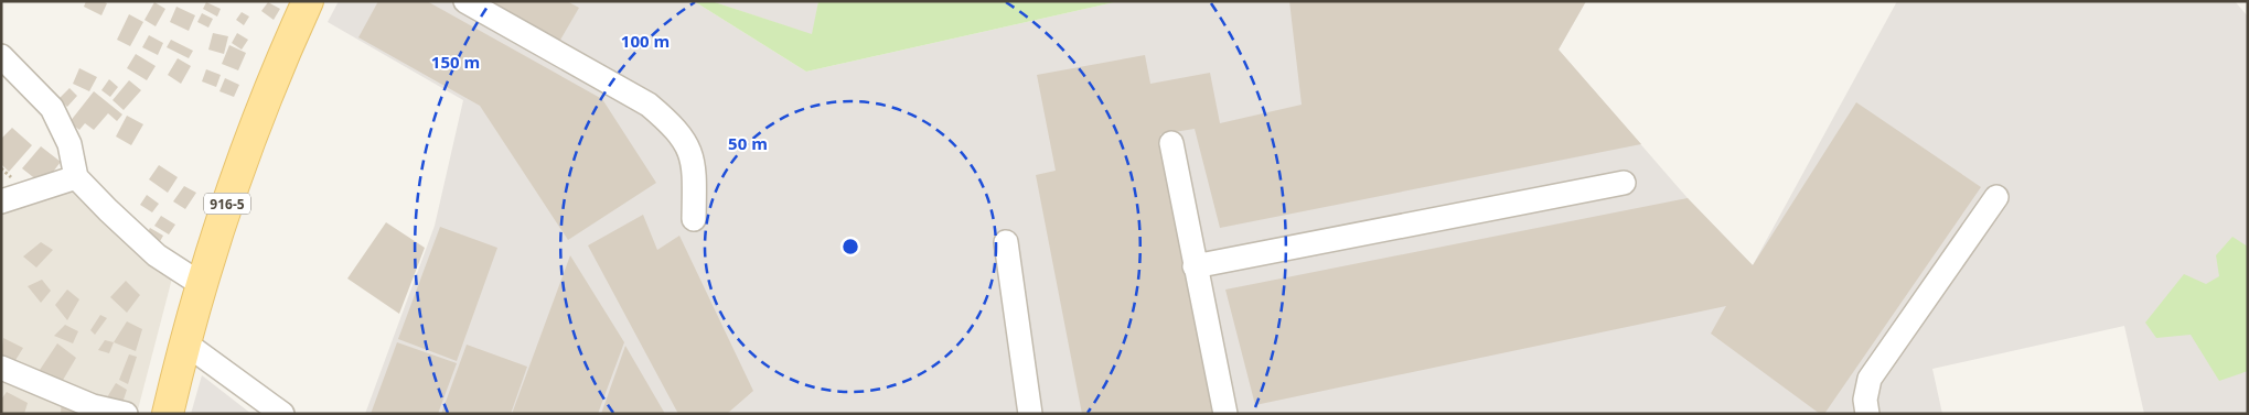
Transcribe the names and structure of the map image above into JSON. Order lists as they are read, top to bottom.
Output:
{
  "streets": {
    "main road": ["916-5"]
  },
  "rings": ["100 m", "150 m", "50 m"]
}
